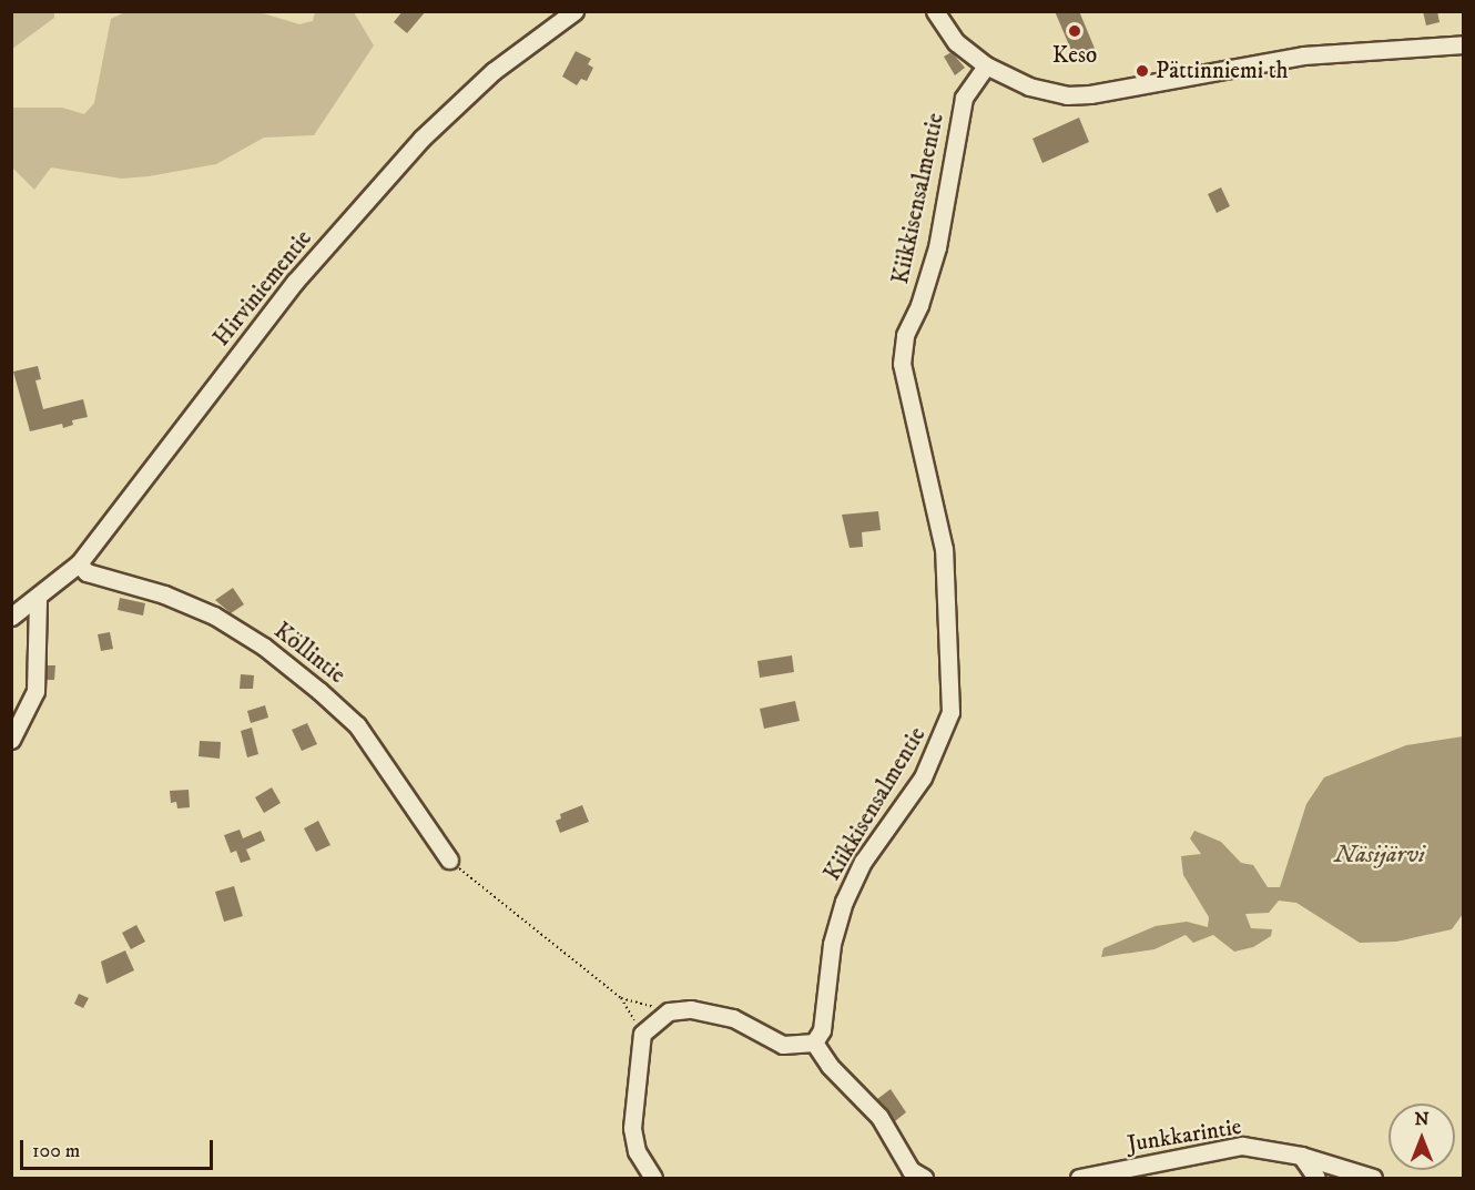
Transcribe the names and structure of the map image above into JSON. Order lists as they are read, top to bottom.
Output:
{
  "streets": {
    "street": [
      "Kiikkisensalmentie",
      "Hirviniementie",
      "Köllintie",
      "Junkkarintie"
    ]
  },
  "crossings": [
    ["Hirviniementie", "Köllintie"]
  ],
  "water": ["Näsijärvi"],
  "places": ["Keso", "Pättinniemi th"],
  "scale_bar": "100 m",
  "north": "top"
}
